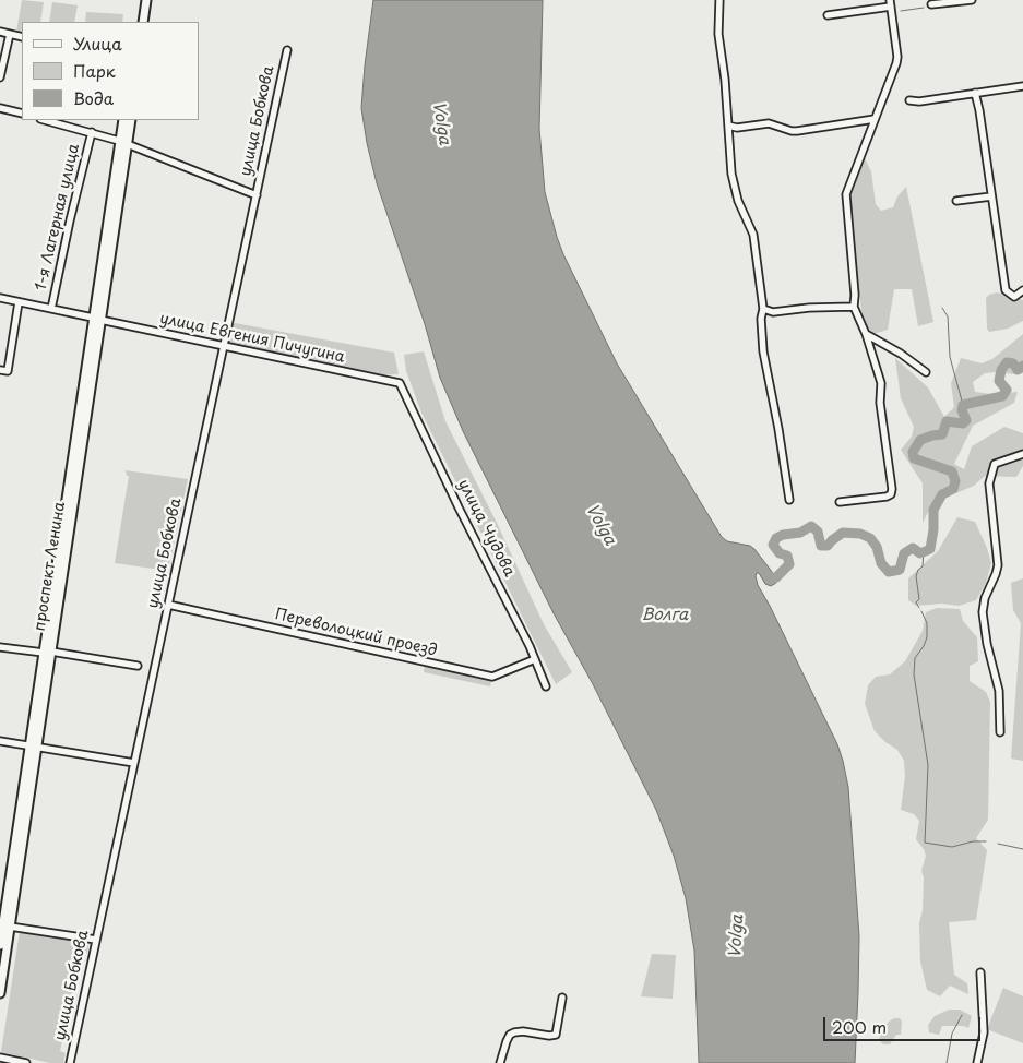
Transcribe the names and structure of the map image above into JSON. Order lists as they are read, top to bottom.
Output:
{
  "streets": {
    "main road": ["проспект Ленина"],
    "street": [
      "улица Бобкова",
      "1-я Лагерная улица",
      "улица Евгения Пичугина",
      "улица Чудова",
      "Переволоцкий проезд"
    ]
  },
  "crossings": [
    ["улица Бобкова", "улица Евгения Пичугина"],
    ["улица Бобкова", "Переволоцкий проезд"],
    ["1-я Лагерная улица", "улица Евгения Пичугина"],
    ["улица Евгения Пичугина", "улица Чудова"],
    ["улица Евгения Пичугина", "проспект Ленина"],
    ["улица Чудова", "Переволоцкий проезд"]
  ],
  "water": ["Volga", "Волга"],
  "legend": ["Улица", "Парк", "Вода"],
  "scale_bar": "200 m"
}
